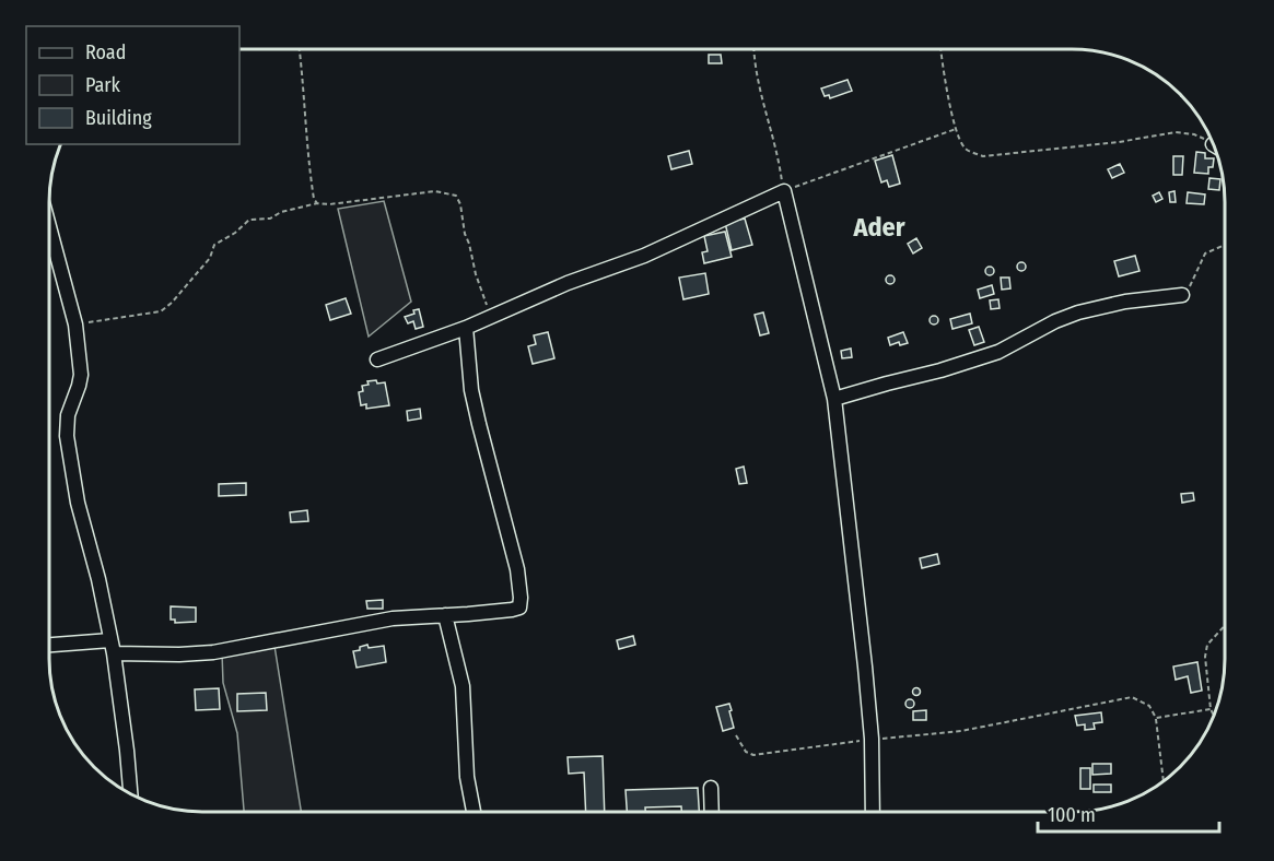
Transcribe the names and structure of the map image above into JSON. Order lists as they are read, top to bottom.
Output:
{
  "districts": ["Ader"],
  "legend": ["Road", "Park", "Building"],
  "scale_bar": "100 m"
}
